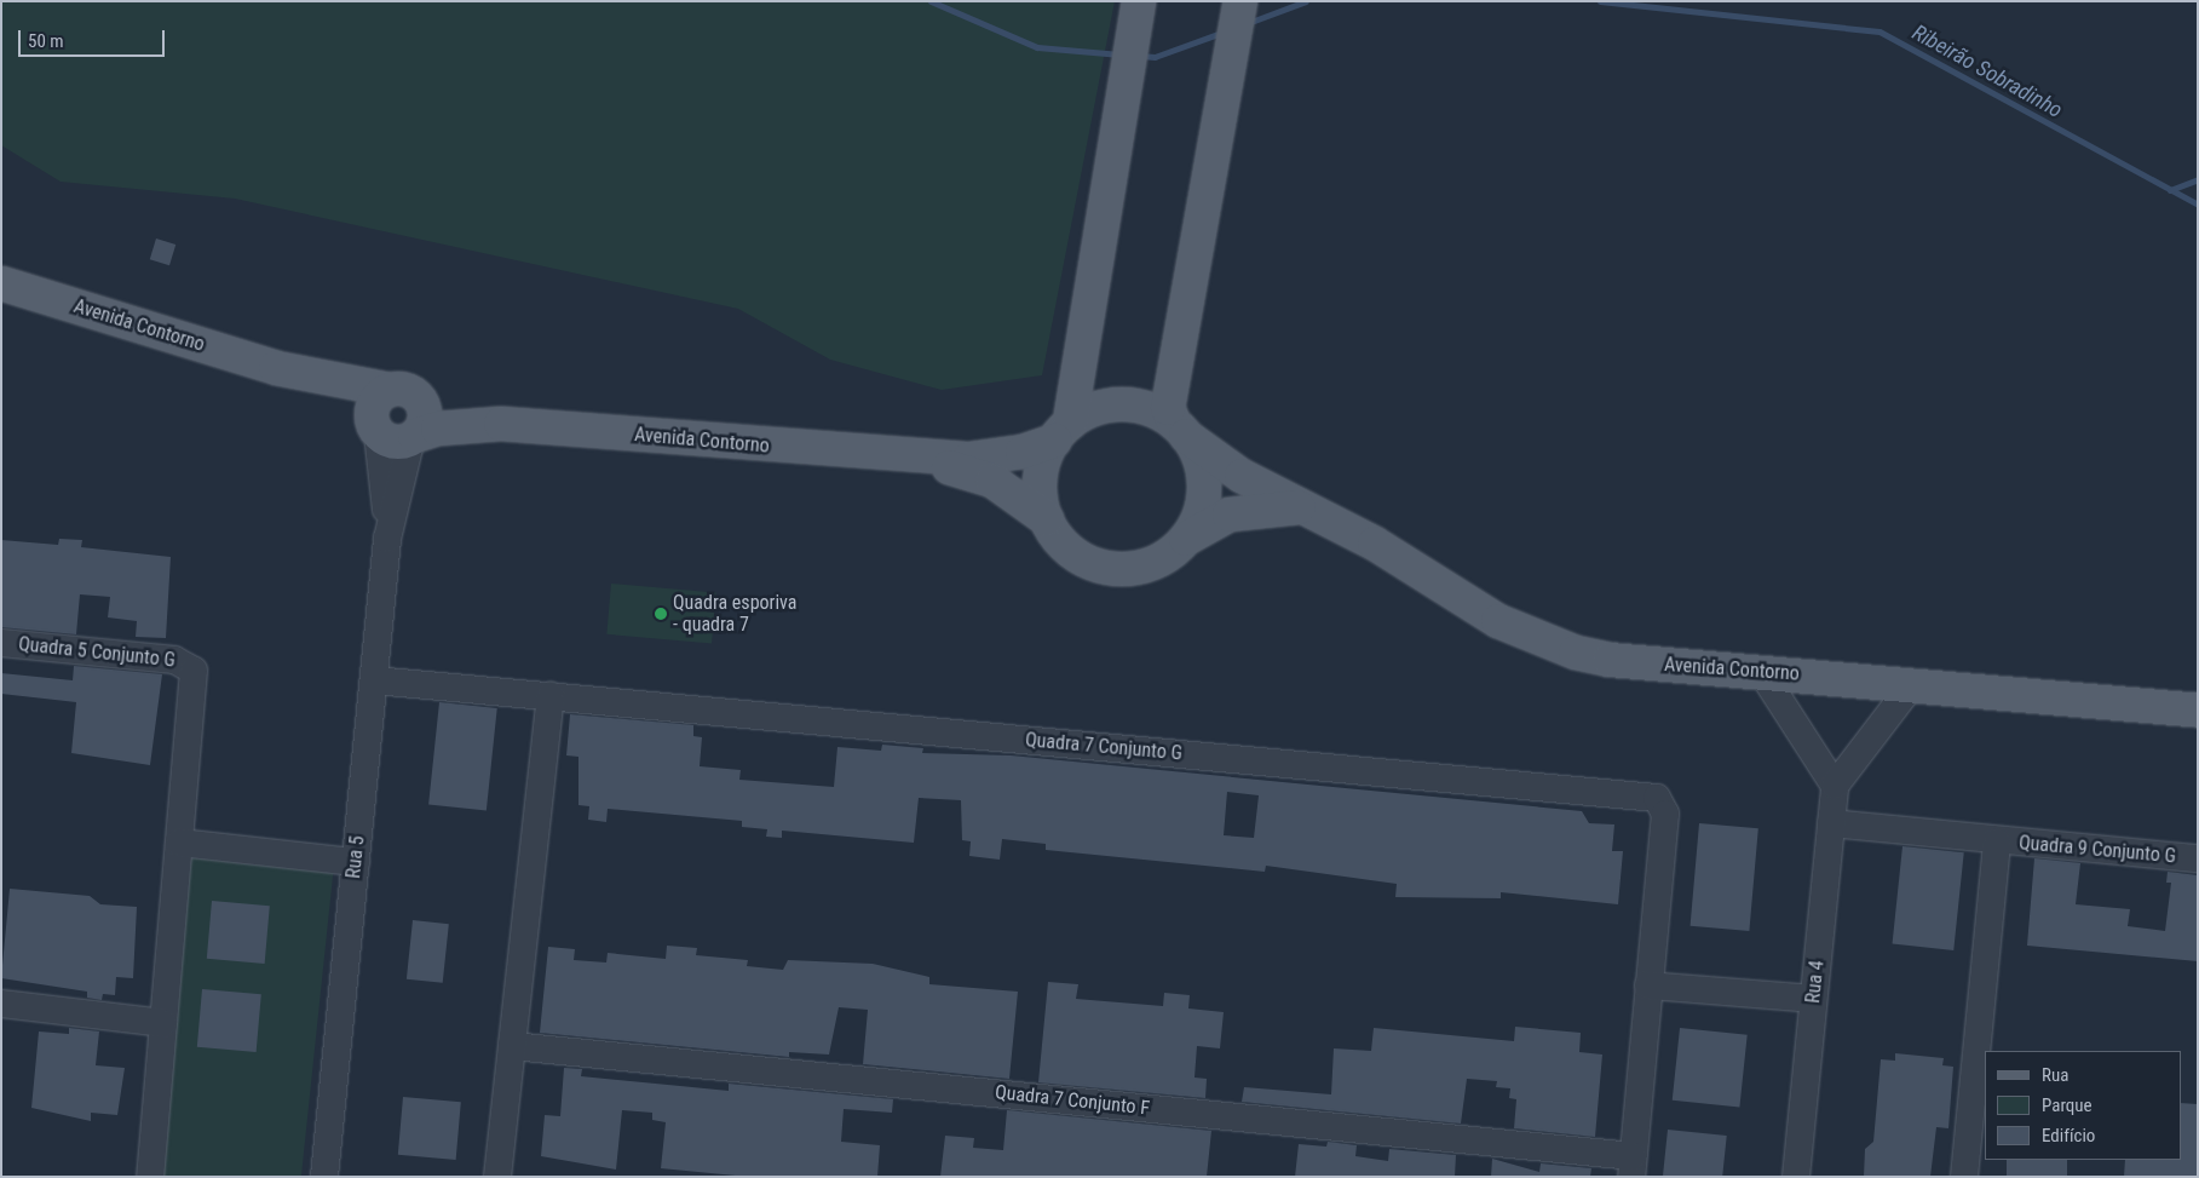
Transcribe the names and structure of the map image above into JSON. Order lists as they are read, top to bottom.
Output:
{
  "streets": {
    "main road": ["Avenida Contorno"],
    "street": [
      "Quadra 5 Conjunto G",
      "Quadra 7 Conjunto G",
      "Quadra 9 Conjunto G",
      "Rua 5",
      "Rua 4",
      "Quadra 7 Conjunto F"
    ]
  },
  "crossings": [
    ["Avenida Contorno", "Rua 5"],
    ["Quadra 7 Conjunto G", "Rua 5"],
    ["Quadra 9 Conjunto G", "Rua 4"]
  ],
  "water": ["Ribeirão Sobradinho"],
  "places": ["Quadra esporiva - quadra 7"],
  "legend": ["Rua", "Parque", "Edifício"],
  "scale_bar": "50 m"
}
